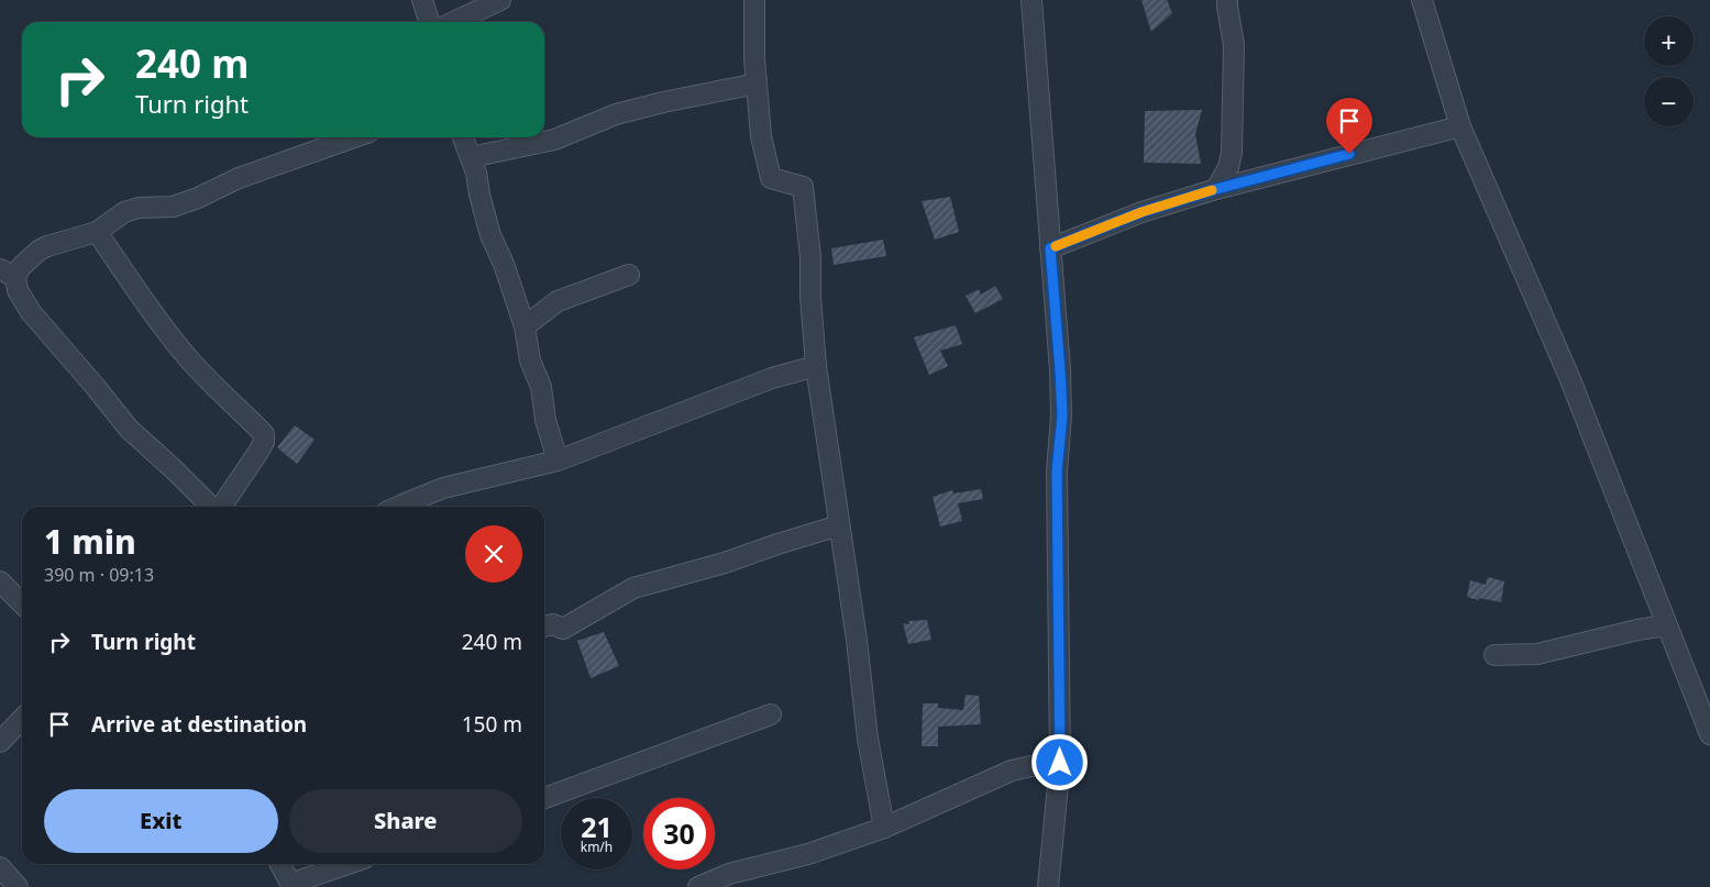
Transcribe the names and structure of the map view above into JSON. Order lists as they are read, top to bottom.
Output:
{
  "page": {
    "map_buttons": ["+", "−"],
    "turn": ["240 m", "Turn right"],
    "heading": ["1 min", "390 m · 09:13"],
    "list": [
      {
        "name": "Turn right",
        "value": "240 m"
      },
      {
        "name": "Arrive at destination",
        "value": "150 m"
      }
    ],
    "buttons": ["Exit", "Share"],
    "speed": "21 km/h",
    "limit": "30"
  }
}
